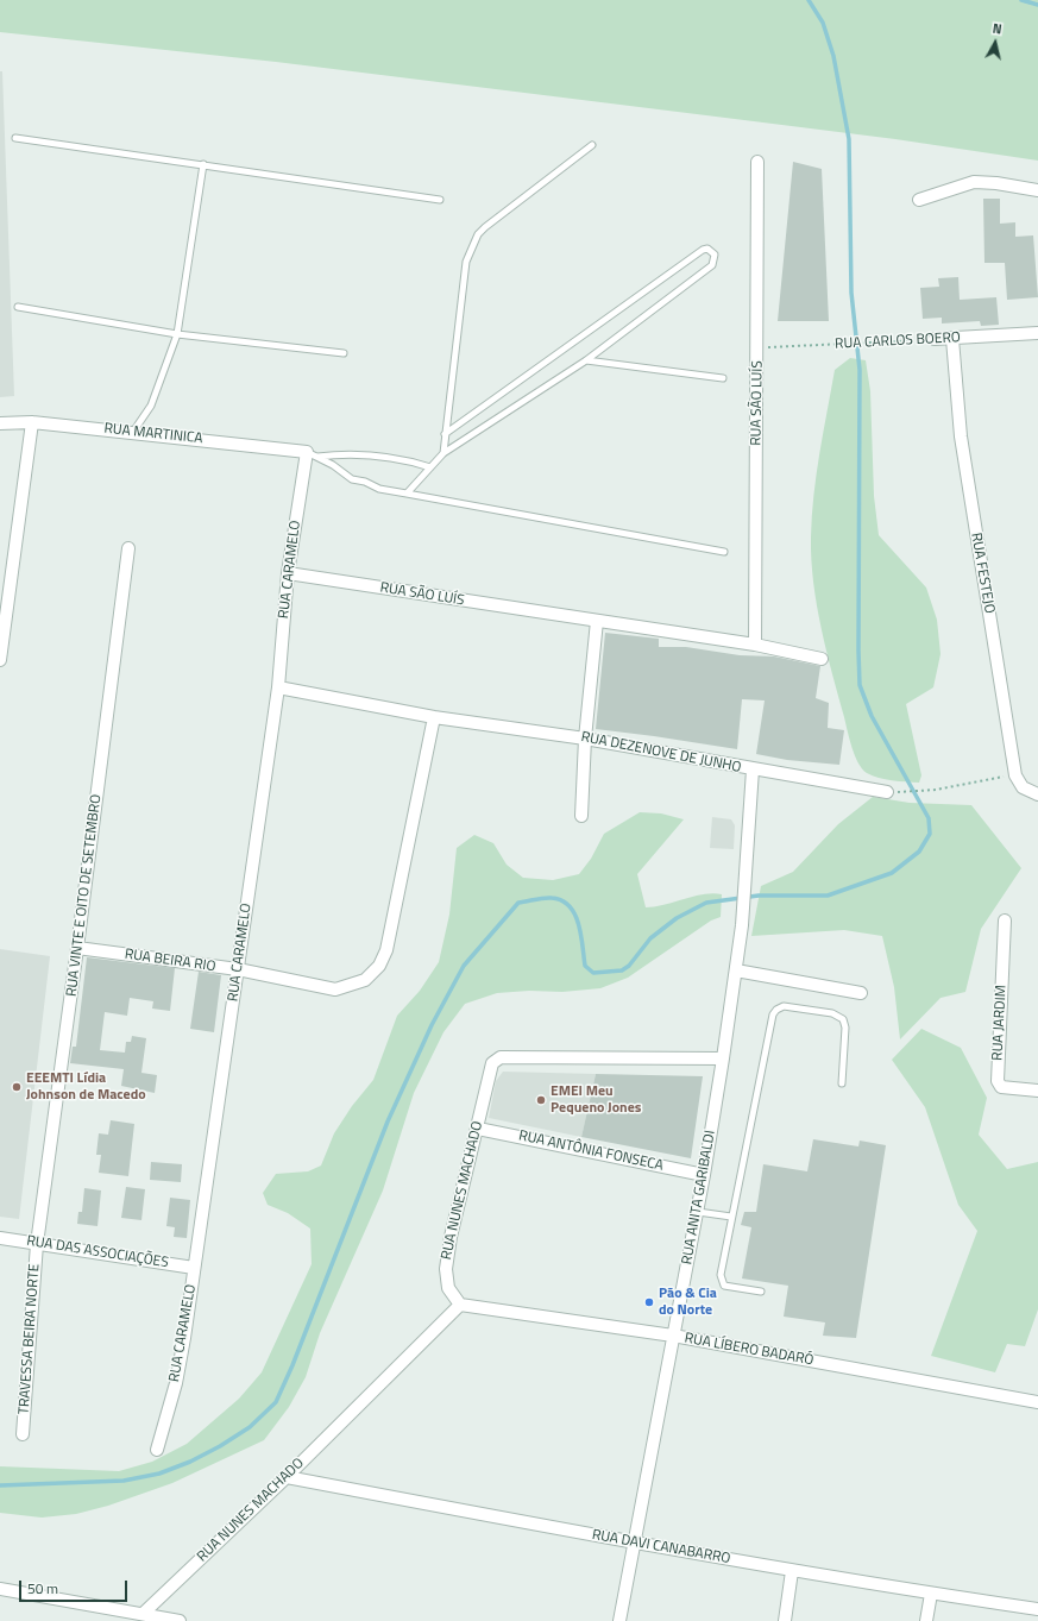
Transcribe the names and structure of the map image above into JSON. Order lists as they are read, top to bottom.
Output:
{
  "streets": {
    "street": [
      "RUA CARLOS BOERO",
      "RUA SÃO LUÍS",
      "RUA MARTINICA",
      "RUA CARAMELO",
      "RUA FESTEJO",
      "RUA DEZENOVE DE JUNHO",
      "RUA VINTE E OITO DE SETEMBRO",
      "RUA BEIRA RIO",
      "RUA JARDIM",
      "RUA ANTÔNIA FONSECA",
      "RUA NUNES MACHADO",
      "RUA ANITA GARIBALDI",
      "RUA DAS ASSOCIAÇÕES",
      "TRAVESSA BEIRA NORTE",
      "RUA LÍBERO BADARÓ",
      "RUA DAVI CANABARRO"
    ]
  },
  "crossings": [
    ["RUA CARLOS BOERO", "RUA SÃO LUÍS"],
    ["RUA CARLOS BOERO", "RUA FESTEJO"],
    ["RUA SÃO LUÍS", "RUA CARAMELO"],
    ["RUA MARTINICA", "RUA CARAMELO"],
    ["RUA CARAMELO", "RUA DEZENOVE DE JUNHO"],
    ["RUA CARAMELO", "RUA BEIRA RIO"],
    ["RUA CARAMELO", "RUA DAS ASSOCIAÇÕES"],
    ["RUA DEZENOVE DE JUNHO", "RUA BEIRA RIO"],
    ["RUA DEZENOVE DE JUNHO", "RUA ANITA GARIBALDI"],
    ["RUA VINTE E OITO DE SETEMBRO", "RUA BEIRA RIO"],
    ["RUA VINTE E OITO DE SETEMBRO", "RUA DAS ASSOCIAÇÕES"],
    ["RUA VINTE E OITO DE SETEMBRO", "TRAVESSA BEIRA NORTE"],
    ["RUA ANTÔNIA FONSECA", "RUA NUNES MACHADO"],
    ["RUA ANTÔNIA FONSECA", "RUA ANITA GARIBALDI"],
    ["RUA NUNES MACHADO", "RUA ANITA GARIBALDI"],
    ["RUA NUNES MACHADO", "RUA LÍBERO BADARÓ"],
    ["RUA NUNES MACHADO", "RUA DAVI CANABARRO"],
    ["RUA ANITA GARIBALDI", "RUA LÍBERO BADARÓ"],
    ["RUA ANITA GARIBALDI", "RUA DAVI CANABARRO"],
    ["RUA DAS ASSOCIAÇÕES", "TRAVESSA BEIRA NORTE"]
  ],
  "places": ["EEEMTI Lídia Johnson de Macedo", "EMEI Meu Pequeno Jones", "Pão & Cia do Norte"],
  "scale_bar": "50 m",
  "north": "top"
}
